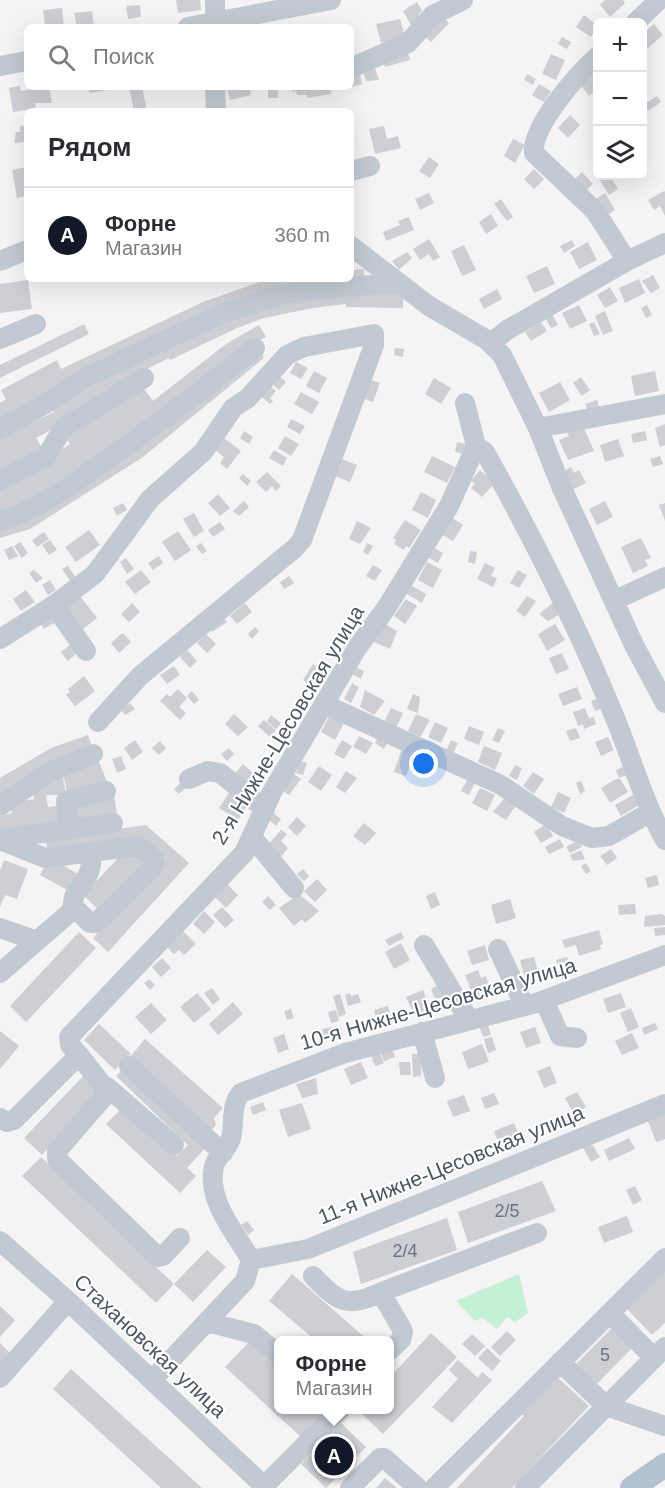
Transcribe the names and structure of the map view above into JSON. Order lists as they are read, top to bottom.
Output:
{
  "streets": {
    "street": [
      "2-я Нижне-Цесовская улица",
      "10-я Нижне-Цесовская улица",
      "11-я Нижне-Цесовская улица",
      "Стахановская улица"
    ]
  },
  "crossings": [
    ["10-я Нижне-Цесовская улица", "11-я Нижне-Цесовская улица"]
  ],
  "house_numbers": ["2/5", "2/4", "5"],
  "page": {
    "map_buttons": ["+", "−"],
    "search": "Поиск",
    "heading": "Рядом",
    "list": [
      {
        "mark": "A",
        "name": "Форне",
        "note": "Магазин",
        "value": "360 m"
      }
    ],
    "popup": ["Форне", "Магазин"],
    "pins": "A"
  }
}
